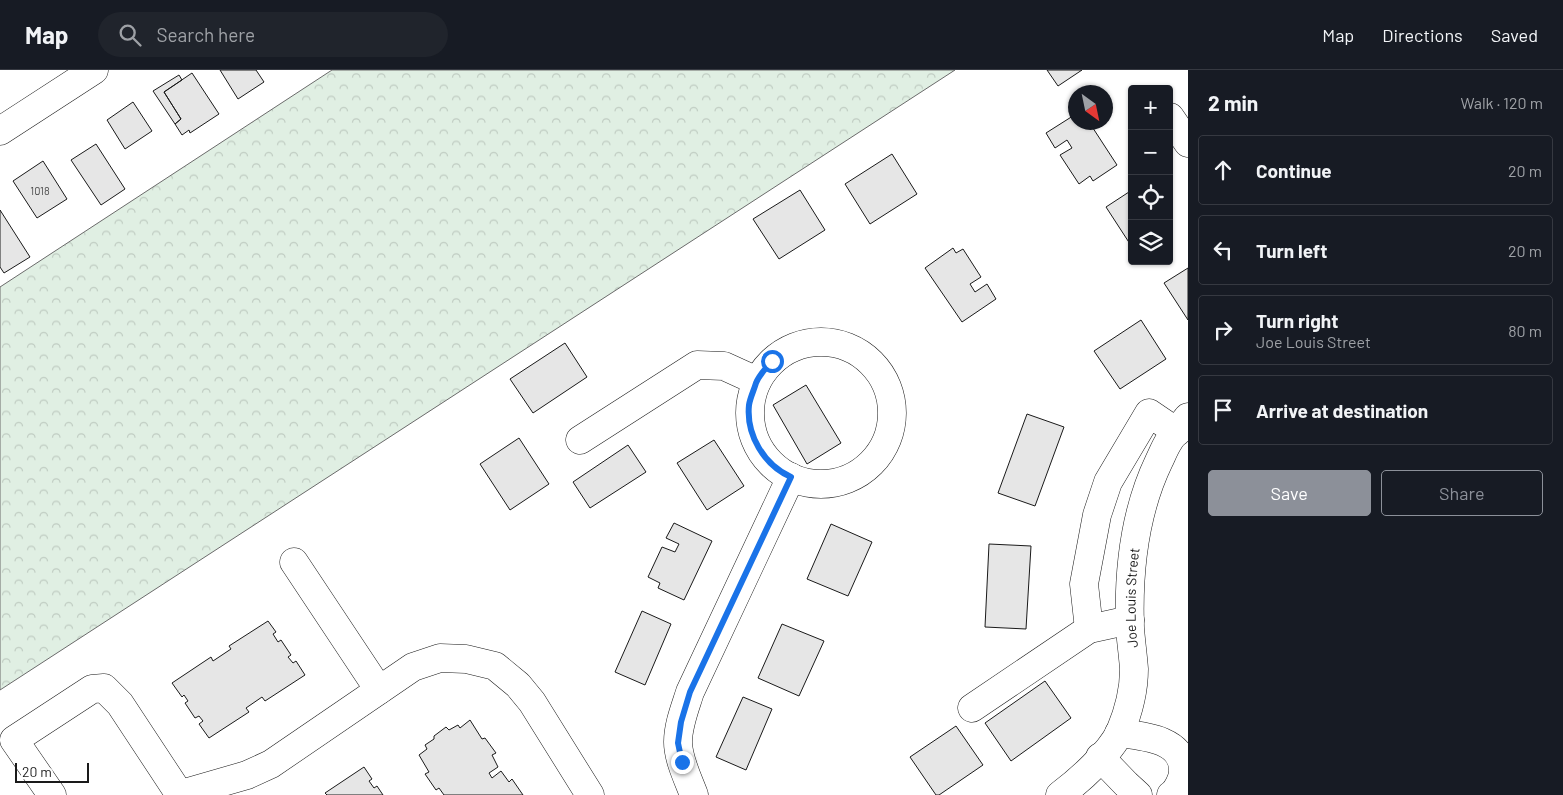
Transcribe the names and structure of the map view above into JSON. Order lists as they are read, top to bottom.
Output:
{
  "streets": {
    "street": ["Joe Louis Street"]
  },
  "house_numbers": ["1018"],
  "scale_bar": "20 m",
  "north": "bottom right",
  "page": {
    "header": "Map",
    "search": "Search here",
    "nav": ["Map", "Directions", "Saved"],
    "heading": ["2 min", "Walk · 120 m"],
    "map_buttons": ["+", "−"],
    "list": [
      ["Continue", "20 m"],
      ["Turn left", "20 m"],
      ["Turn right", "Joe Louis Street", "80 m"],
      "Arrive at destination"
    ],
    "buttons": ["Save", "Share"],
    "scale": "20 m"
  }
}
